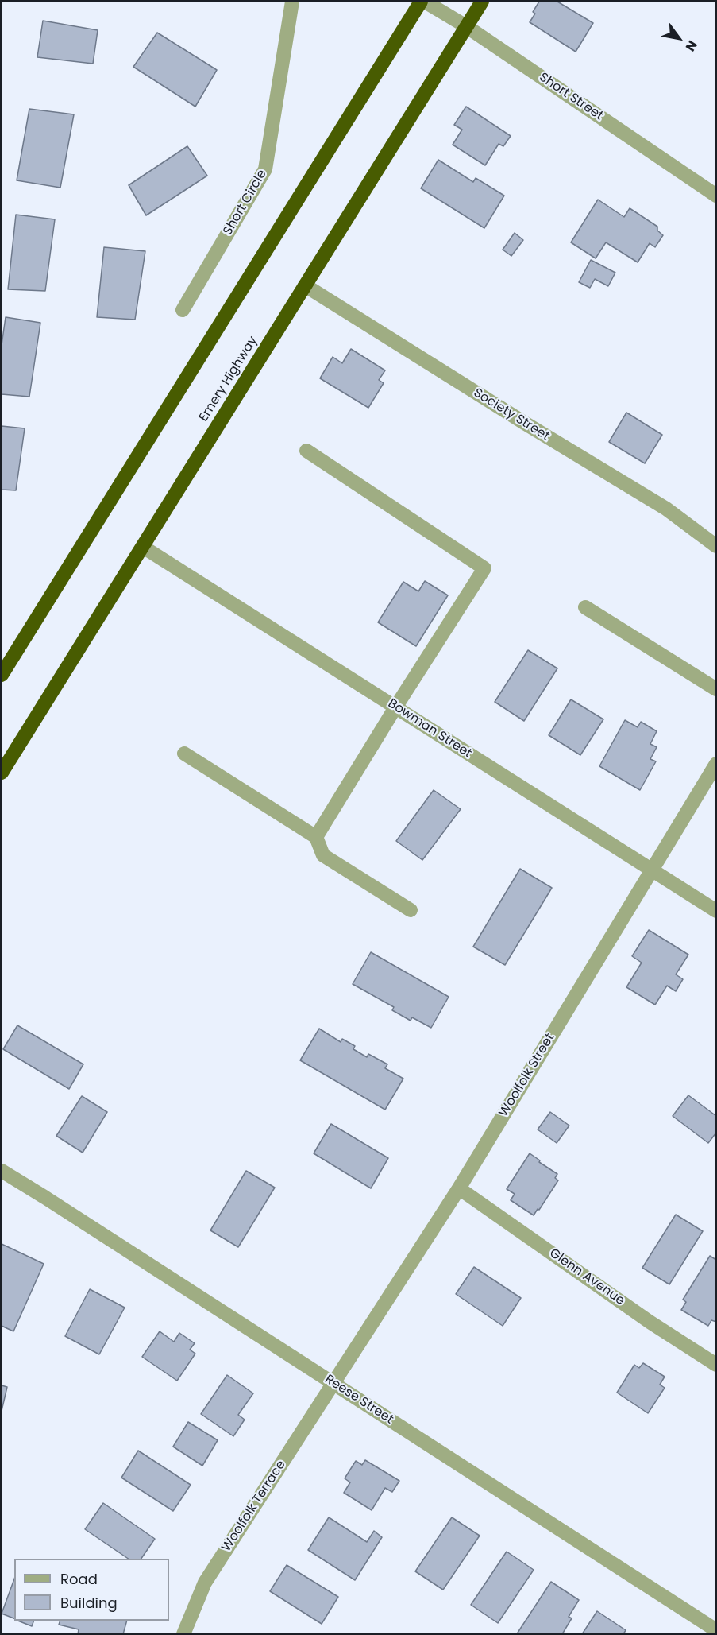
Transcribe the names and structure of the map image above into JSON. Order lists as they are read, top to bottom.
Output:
{
  "streets": {
    "highway": ["Emery Highway"],
    "street": [
      "Short Street",
      "Short Circle",
      "Society Street",
      "Bowman Street",
      "Woolfolk Street",
      "Glenn Avenue",
      "Reese Street",
      "Woolfolk Terrace"
    ]
  },
  "crossings": [
    ["Short Street", "Emery Highway"],
    ["Emery Highway", "Society Street"],
    ["Emery Highway", "Bowman Street"],
    ["Bowman Street", "Woolfolk Street"],
    ["Woolfolk Street", "Glenn Avenue"],
    ["Woolfolk Street", "Reese Street"],
    ["Woolfolk Street", "Woolfolk Terrace"],
    ["Reese Street", "Woolfolk Terrace"]
  ],
  "legend": ["Road", "Building"],
  "north": "bottom right"
}
